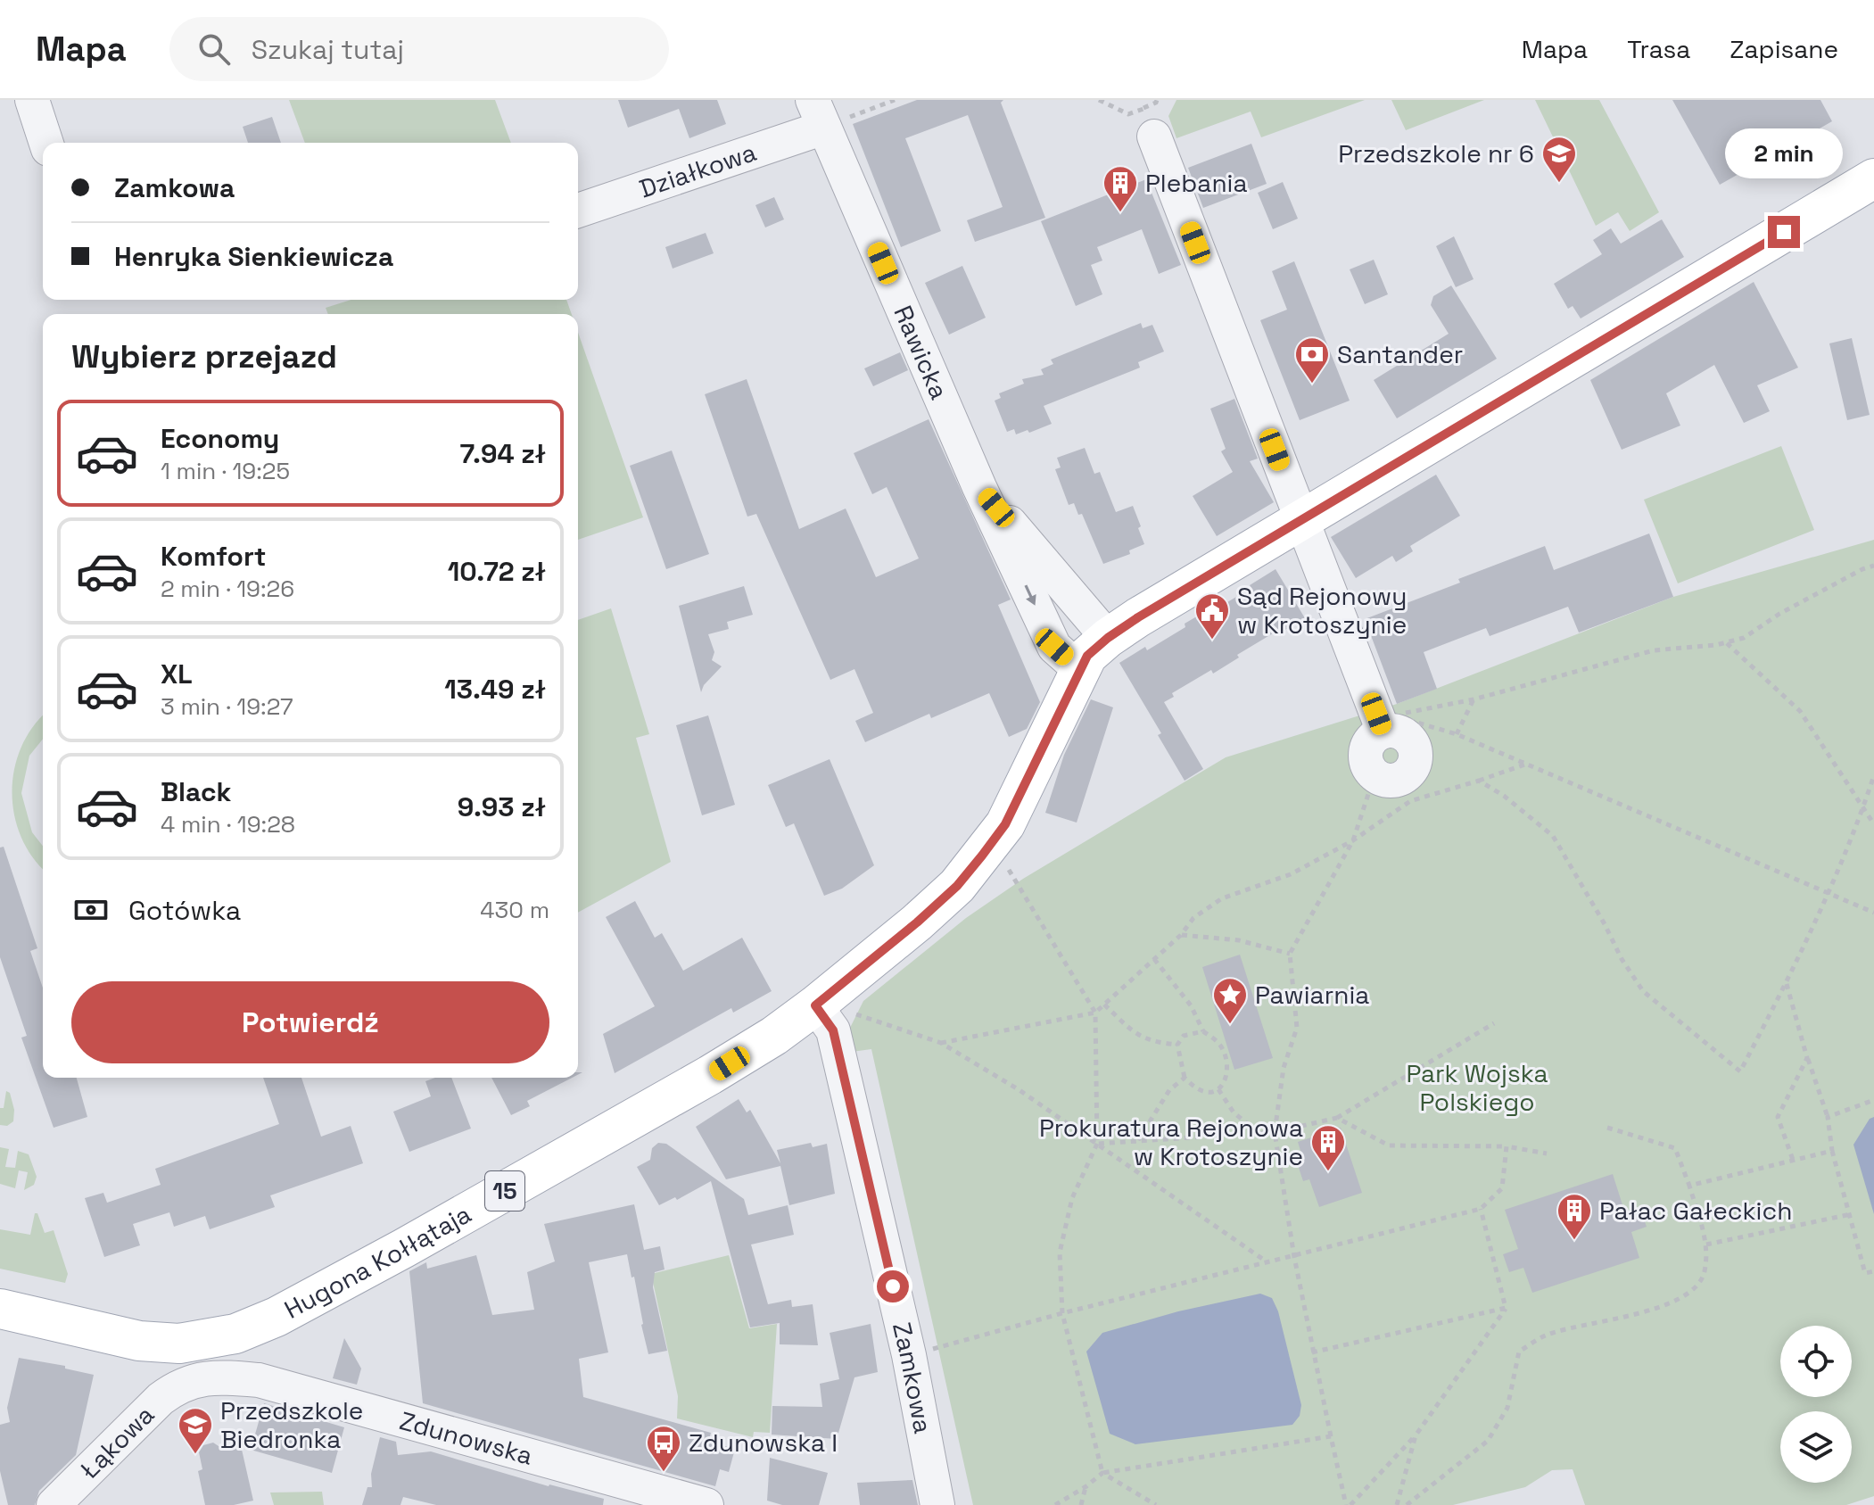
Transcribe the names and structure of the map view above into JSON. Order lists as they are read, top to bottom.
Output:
{
  "streets": {
    "main road": ["15", "Hugona Kołłątaja"],
    "street": [
      "Działkowa",
      "Rawicka",
      "Zamkowa",
      "Zdunowska",
      "Łąkowa"
    ]
  },
  "crossings": [
    ["Działkowa", "Rawicka"],
    ["Rawicka", "15"],
    ["Rawicka", "Hugona Kołłątaja"],
    ["15", "Hugona Kołłątaja"],
    ["Hugona Kołłątaja", "Zamkowa"],
    ["Zdunowska", "Łąkowa"]
  ],
  "parks": ["Park Wojska Polskiego"],
  "places": {
    "school or university": ["Przedszkole nr 6", "Przedszkole Biedronka"],
    "building": ["Plebania", "Prokuratura Rejonowa w Krotoszynie", "Pałac Gałeckich"],
    "bank": ["Santander"],
    "public building": ["Sąd Rejonowy w Krotoszynie"],
    "place": ["Pawiarnia"],
    "bus stop": ["Zdunowska I"]
  },
  "page": {
    "header": "Mapa",
    "search": "Szukaj tutaj",
    "nav": ["Mapa", "Trasa", "Zapisane"],
    "bubble": "2 min",
    "banner": ["Zamkowa", "Henryka Sienkiewicza"],
    "heading": "Wybierz przejazd",
    "list": [
      {
        "name": "Economy",
        "note": "1 min · 19:25",
        "value": "7.94 zł"
      },
      {
        "name": "Komfort",
        "note": "2 min · 19:26",
        "value": "10.72 zł"
      },
      {
        "name": "XL",
        "note": "3 min · 19:27",
        "value": "13.49 zł"
      },
      {
        "name": "Black",
        "note": "4 min · 19:28",
        "value": "9.93 zł"
      }
    ],
    "pay": ["Gotówka", "430 m"],
    "buttons": "Potwierdź"
  }
}
